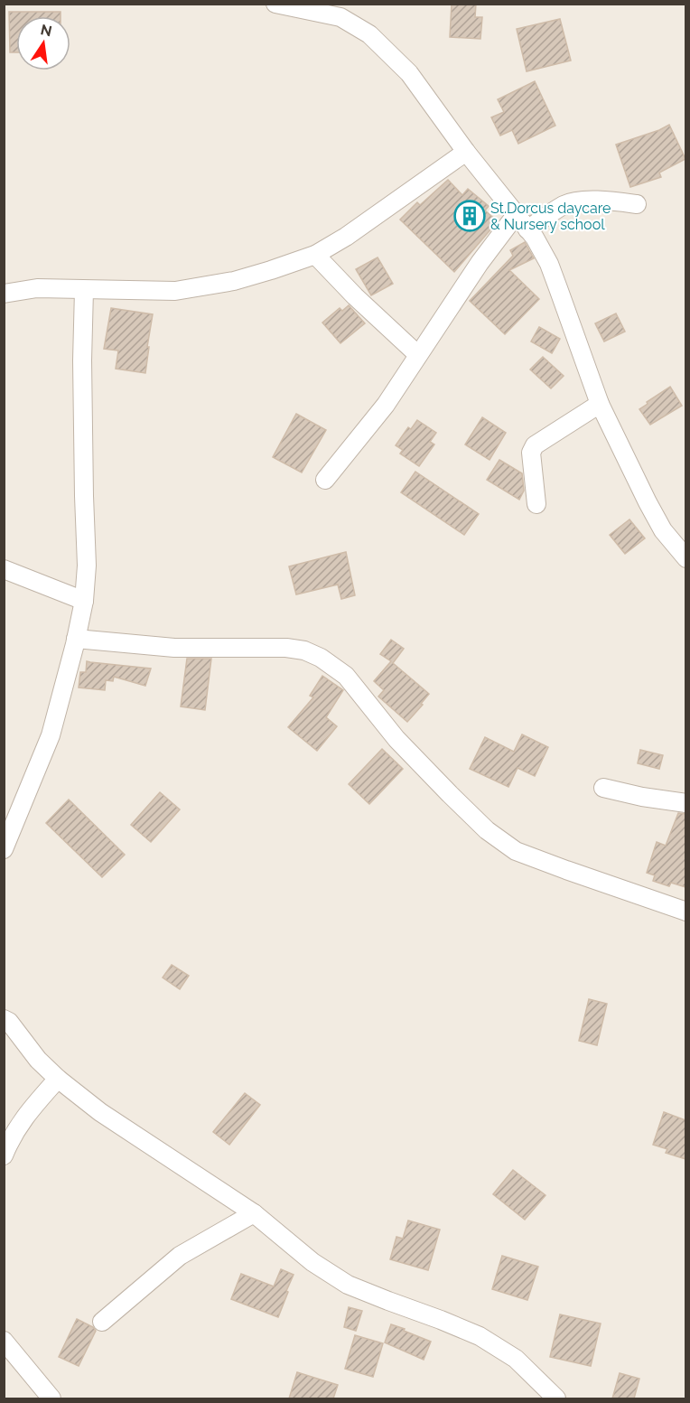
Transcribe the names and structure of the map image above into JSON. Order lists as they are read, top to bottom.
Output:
{
  "places": {
    "building": ["St.Dorcus daycare & Nursery school"]
  },
  "north": "top"
}
